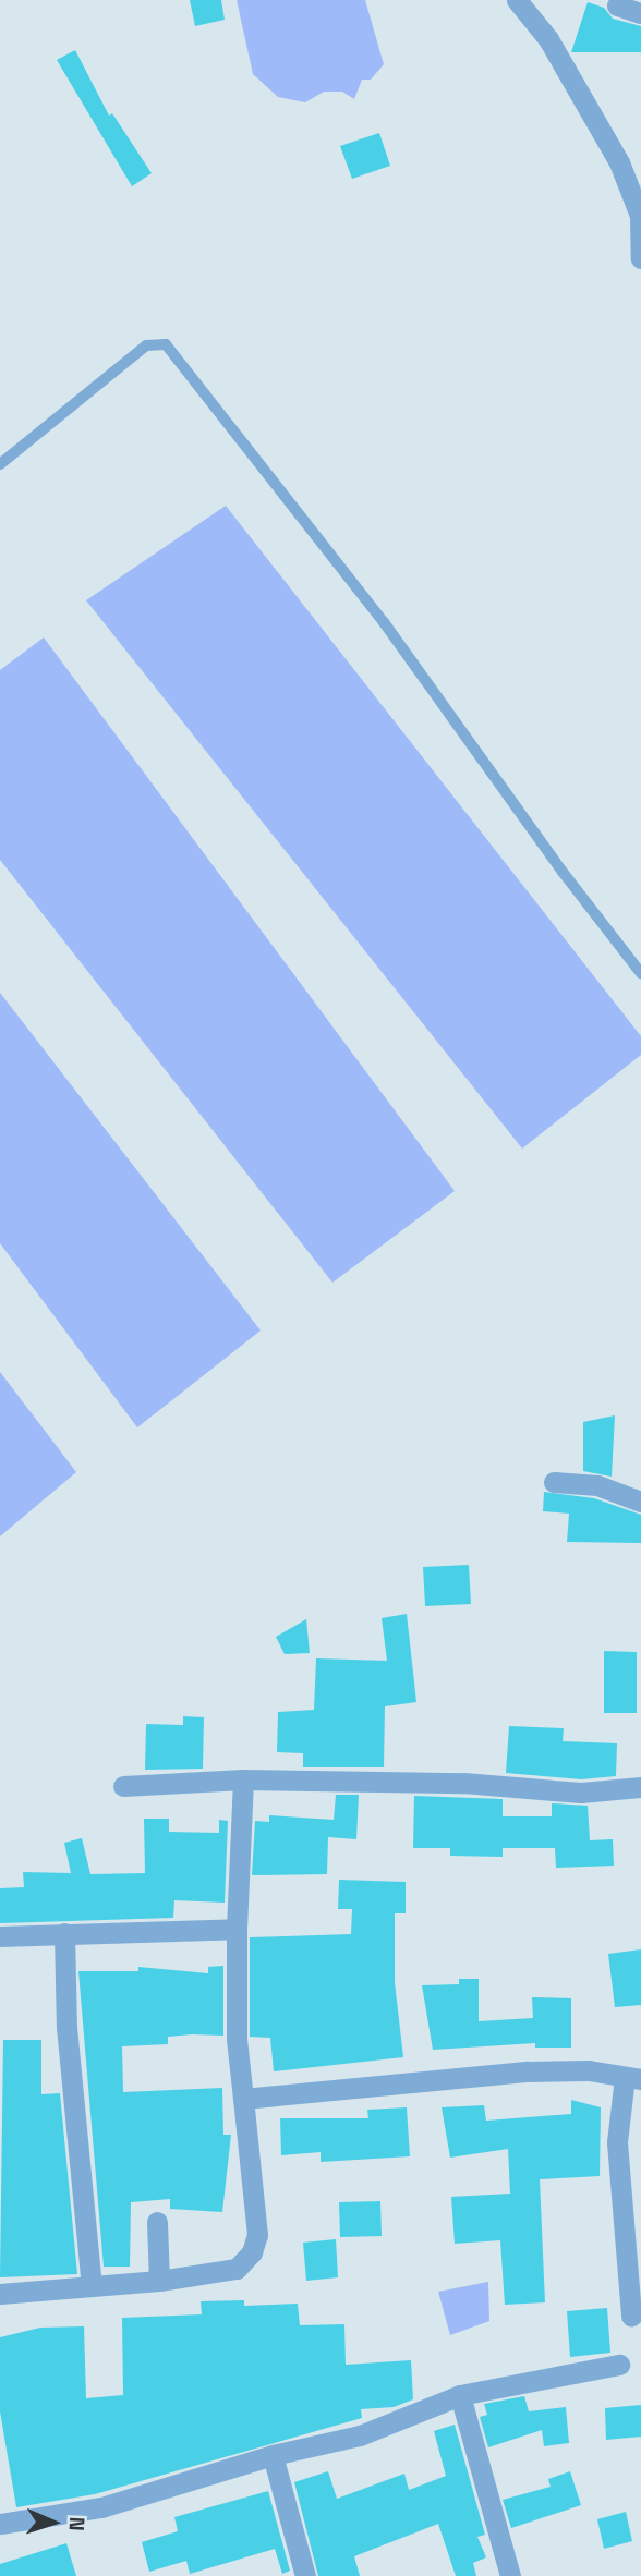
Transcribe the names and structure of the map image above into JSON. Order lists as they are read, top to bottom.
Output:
{
  "north": "right"
}
